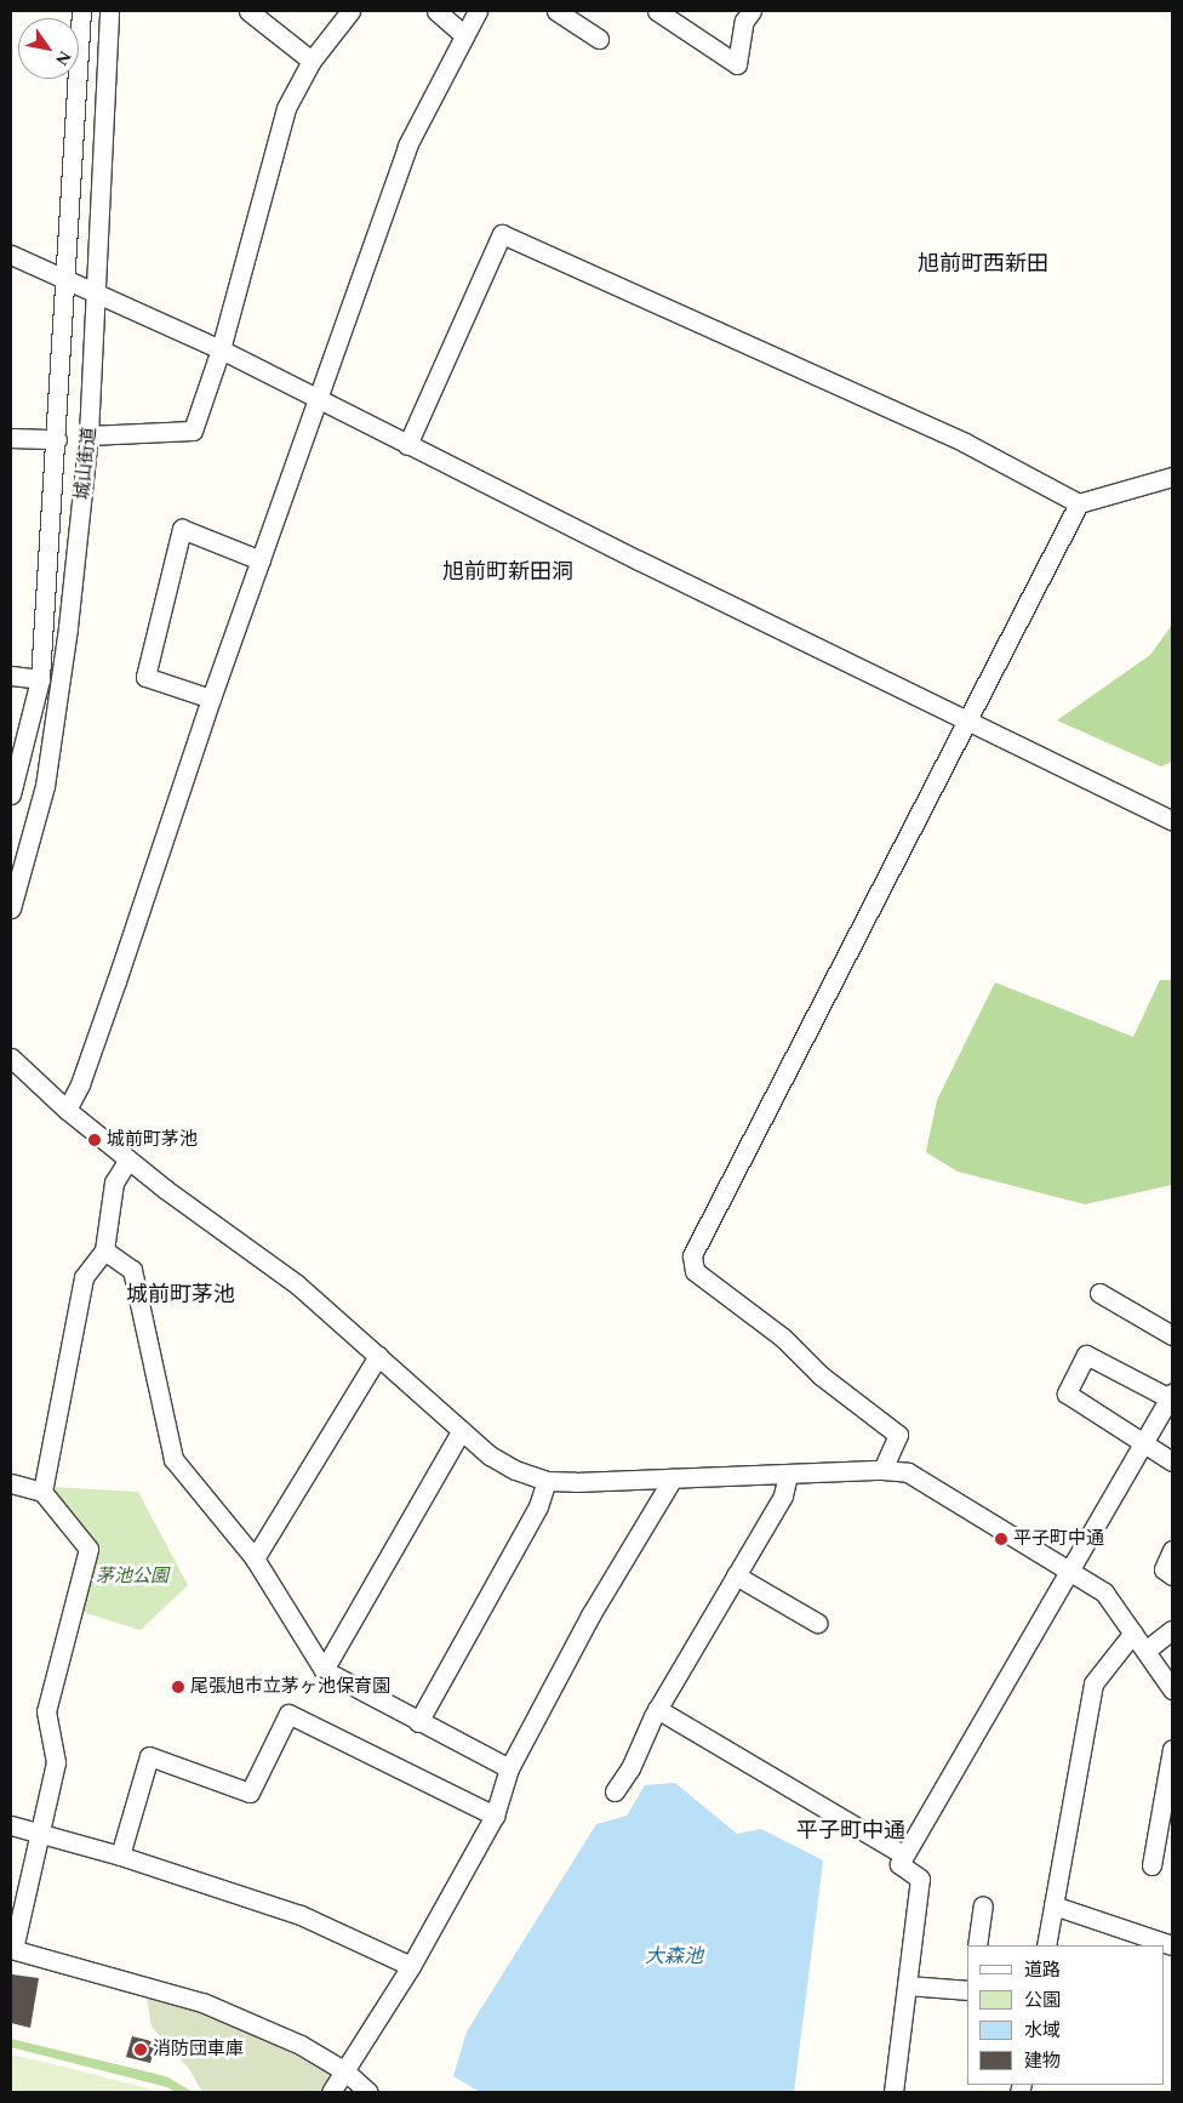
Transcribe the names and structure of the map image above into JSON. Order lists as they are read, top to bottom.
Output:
{
  "streets": {
    "street": ["城山街道"]
  },
  "districts": [
    "旭前町西新田",
    "旭前町新田洞",
    "城前町茅池",
    "平子町中通"
  ],
  "water": ["大森池"],
  "parks": ["茅池公園"],
  "places": [
    "城前町茅池",
    "平子町中通",
    "尾張旭市立茅ヶ池保育園",
    "消防団車庫"
  ],
  "legend": [
    "道路",
    "公園",
    "水域",
    "建物"
  ],
  "north": "bottom right"
}
